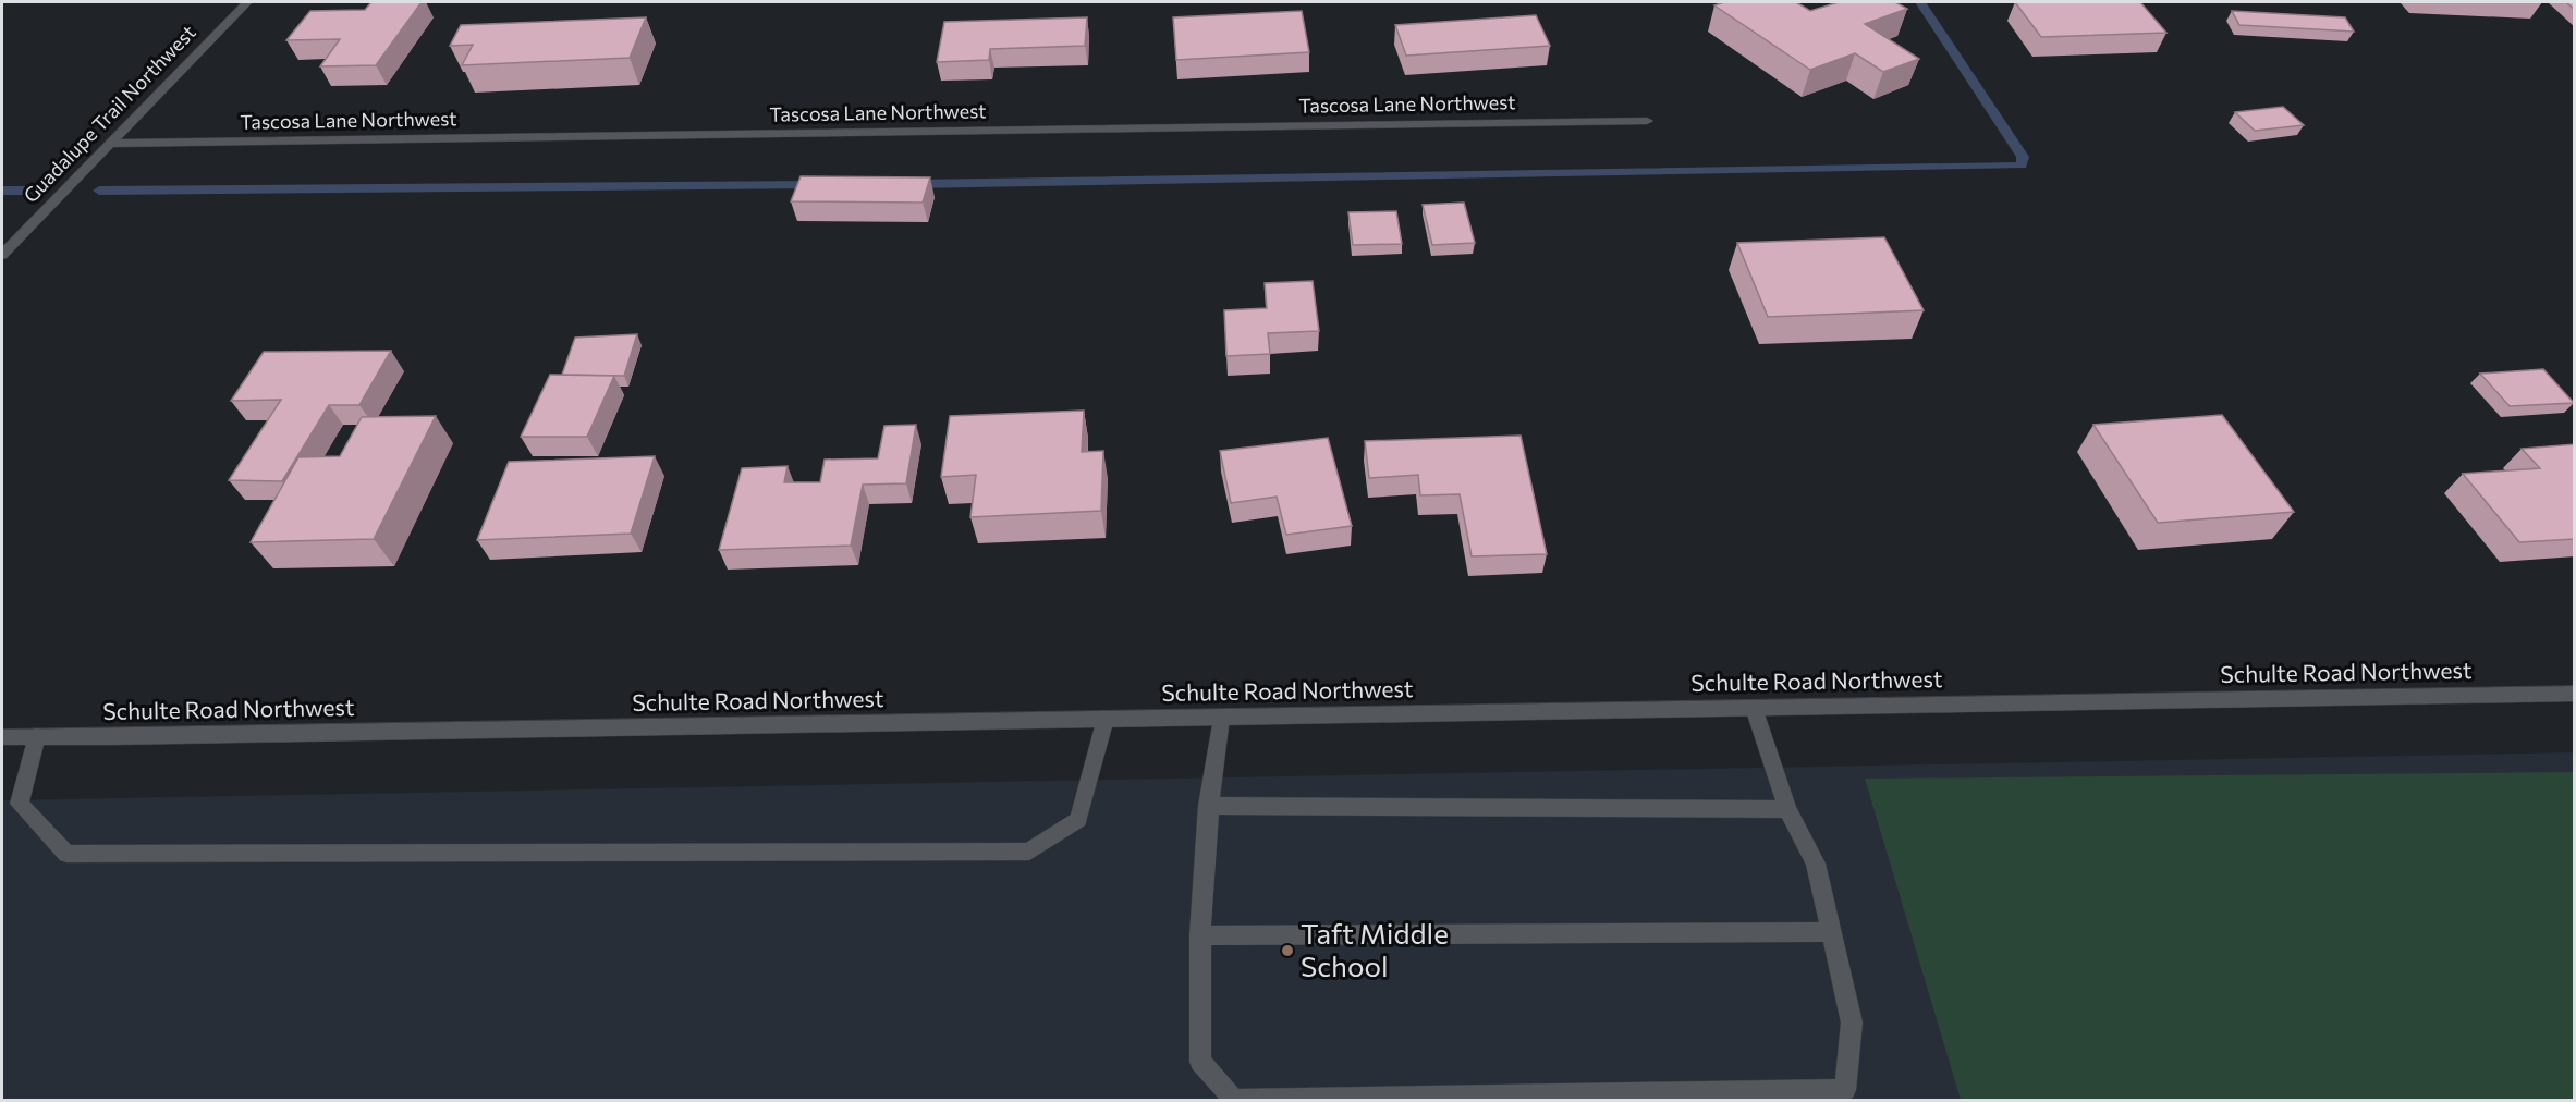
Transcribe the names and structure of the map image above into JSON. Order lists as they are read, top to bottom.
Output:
{
  "streets": {
    "street": ["Tascosa Lane Northwest", "Guadalupe Trail Northwest", "Schulte Road Northwest"]
  },
  "crossings": [
    ["Tascosa Lane Northwest", "Guadalupe Trail Northwest"]
  ],
  "places": ["Taft Middle School"]
}
